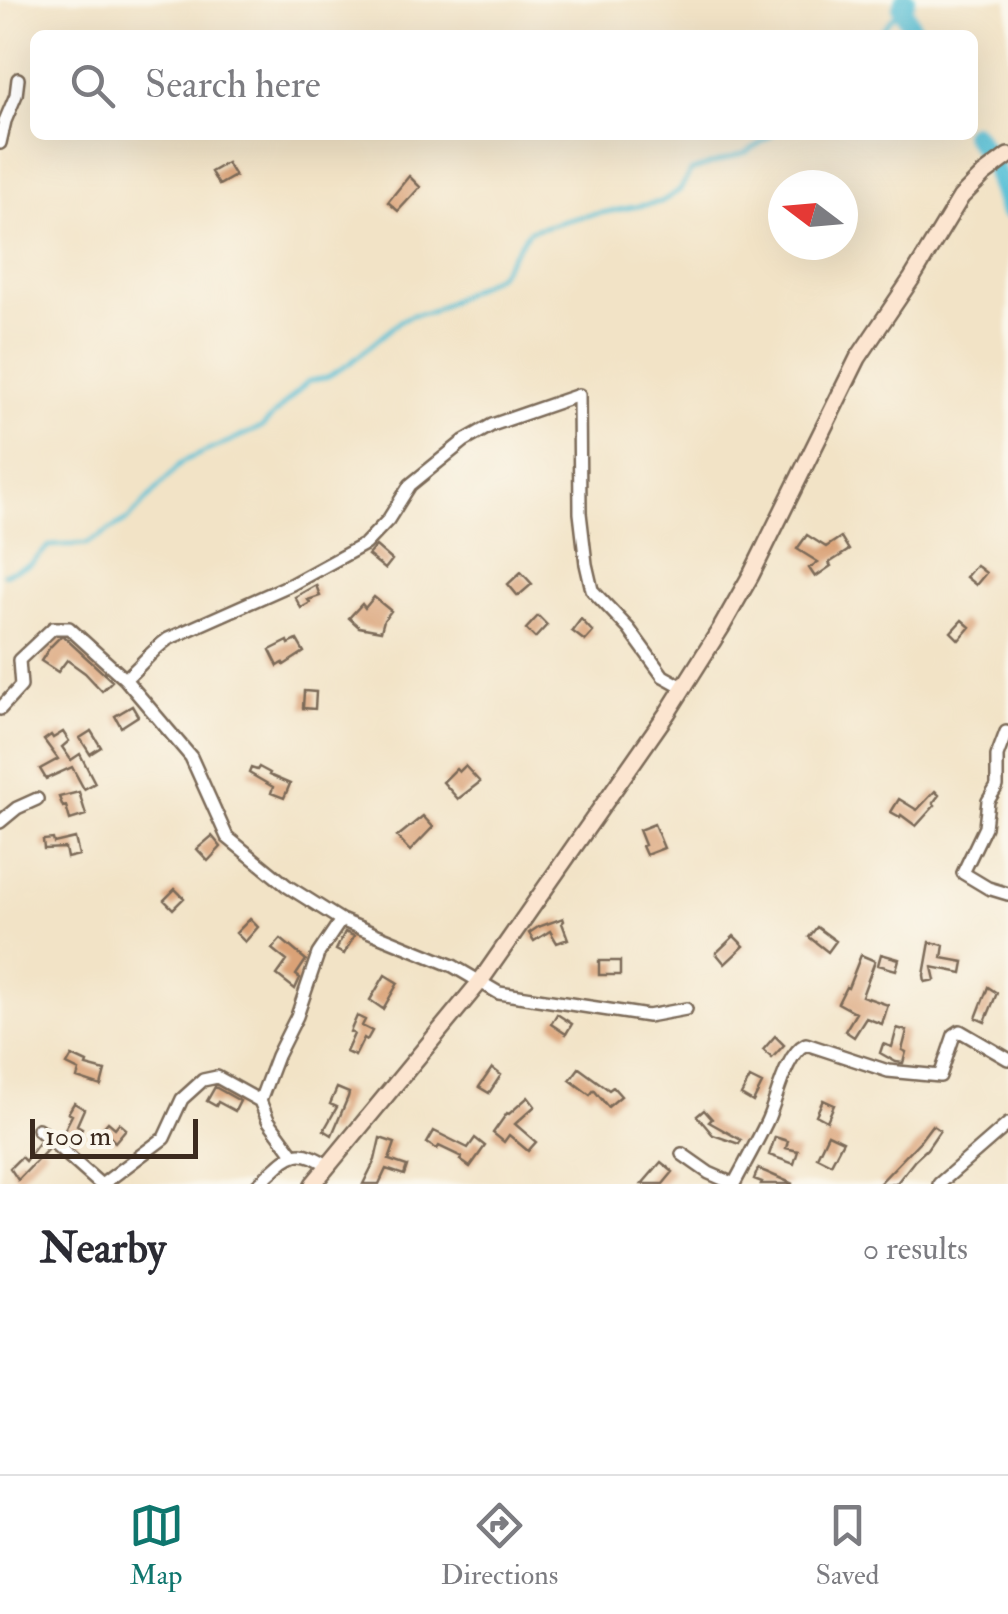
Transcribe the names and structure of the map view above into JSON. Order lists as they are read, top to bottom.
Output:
{
  "scale_bar": "100 m",
  "north": "left",
  "page": {
    "search": "Search here",
    "scale": "100 m",
    "heading": ["Nearby", "0 results"],
    "nav": ["Map", "Directions", "Saved"]
  }
}
